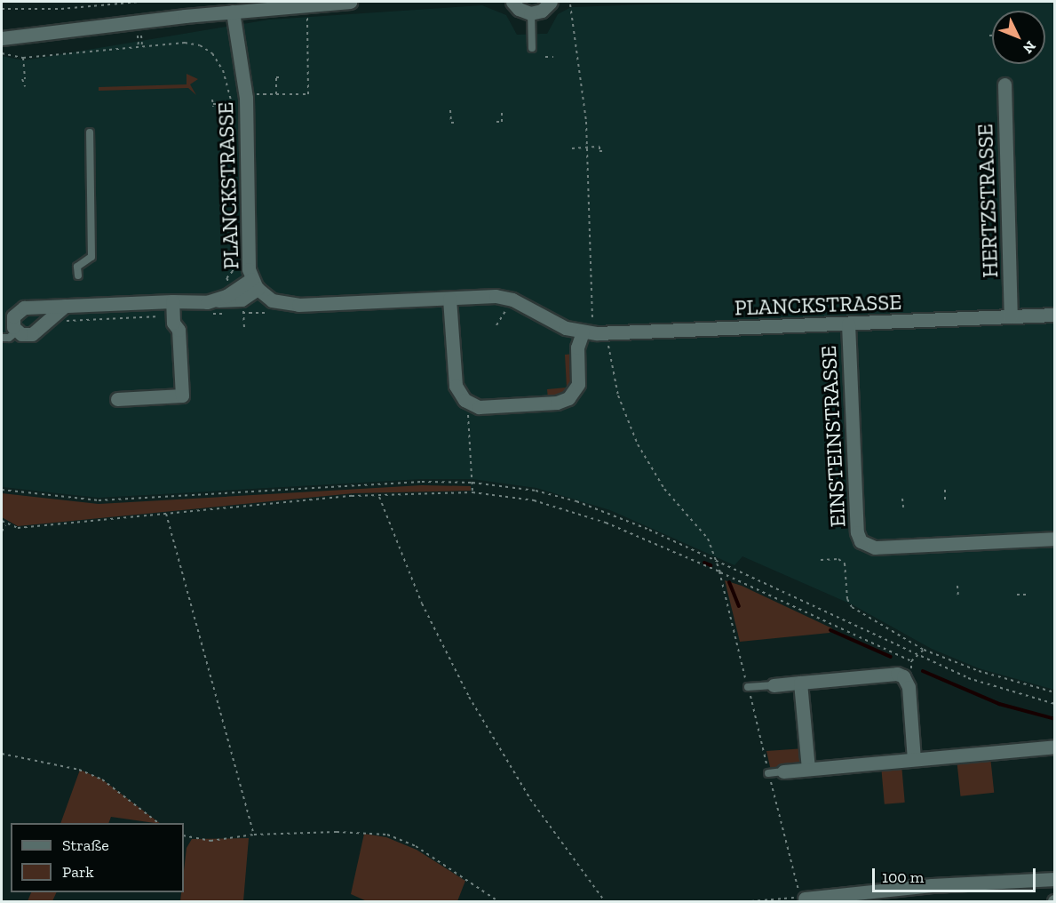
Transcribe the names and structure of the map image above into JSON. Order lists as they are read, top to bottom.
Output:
{
  "streets": {
    "street": ["PLANCKSTRASSE", "HERTZSTRASSE", "EINSTEINSTRASSE"]
  },
  "crossings": [
    ["PLANCKSTRASSE", "HERTZSTRASSE"],
    ["PLANCKSTRASSE", "EINSTEINSTRASSE"]
  ],
  "legend": ["Straße", "Park"],
  "scale_bar": "100 m",
  "north": "bottom right"
}
